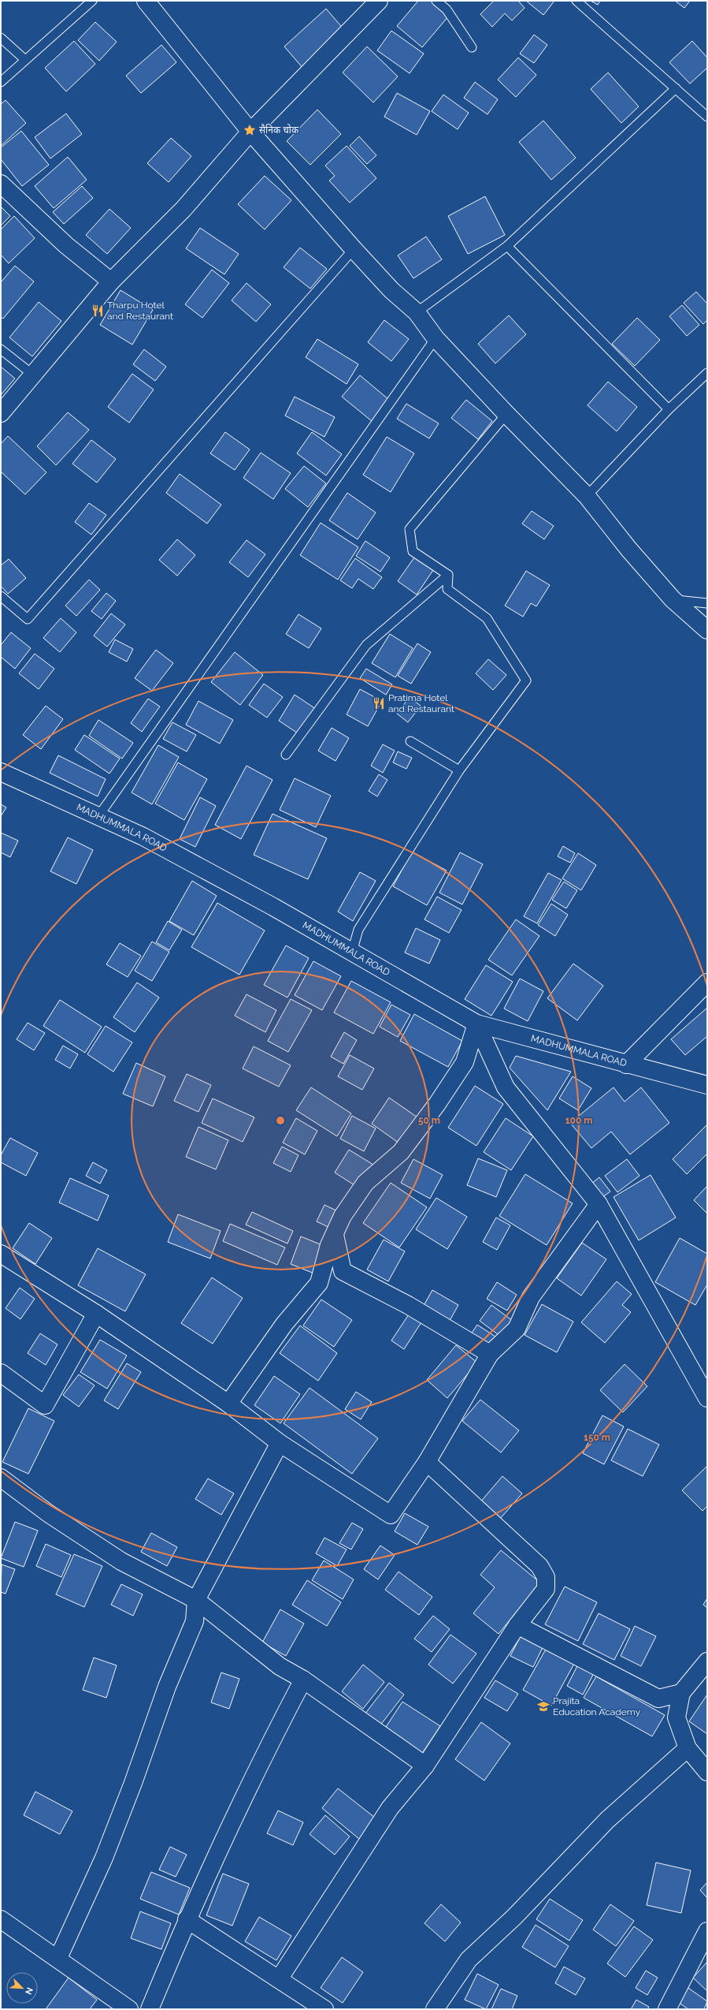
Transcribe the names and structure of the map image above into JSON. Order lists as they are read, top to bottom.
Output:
{
  "streets": {
    "street": ["MADHUMMALA ROAD"]
  },
  "places": {
    "place": ["सैनिक चोक"],
    "restaurant": ["Tharpu Hotel and Restaurant", "Pratima Hotel and Restaurant"],
    "school or university": ["Prajita Education Academy"]
  },
  "north": "bottom right",
  "rings": ["50 m", "100 m", "150 m"]
}
